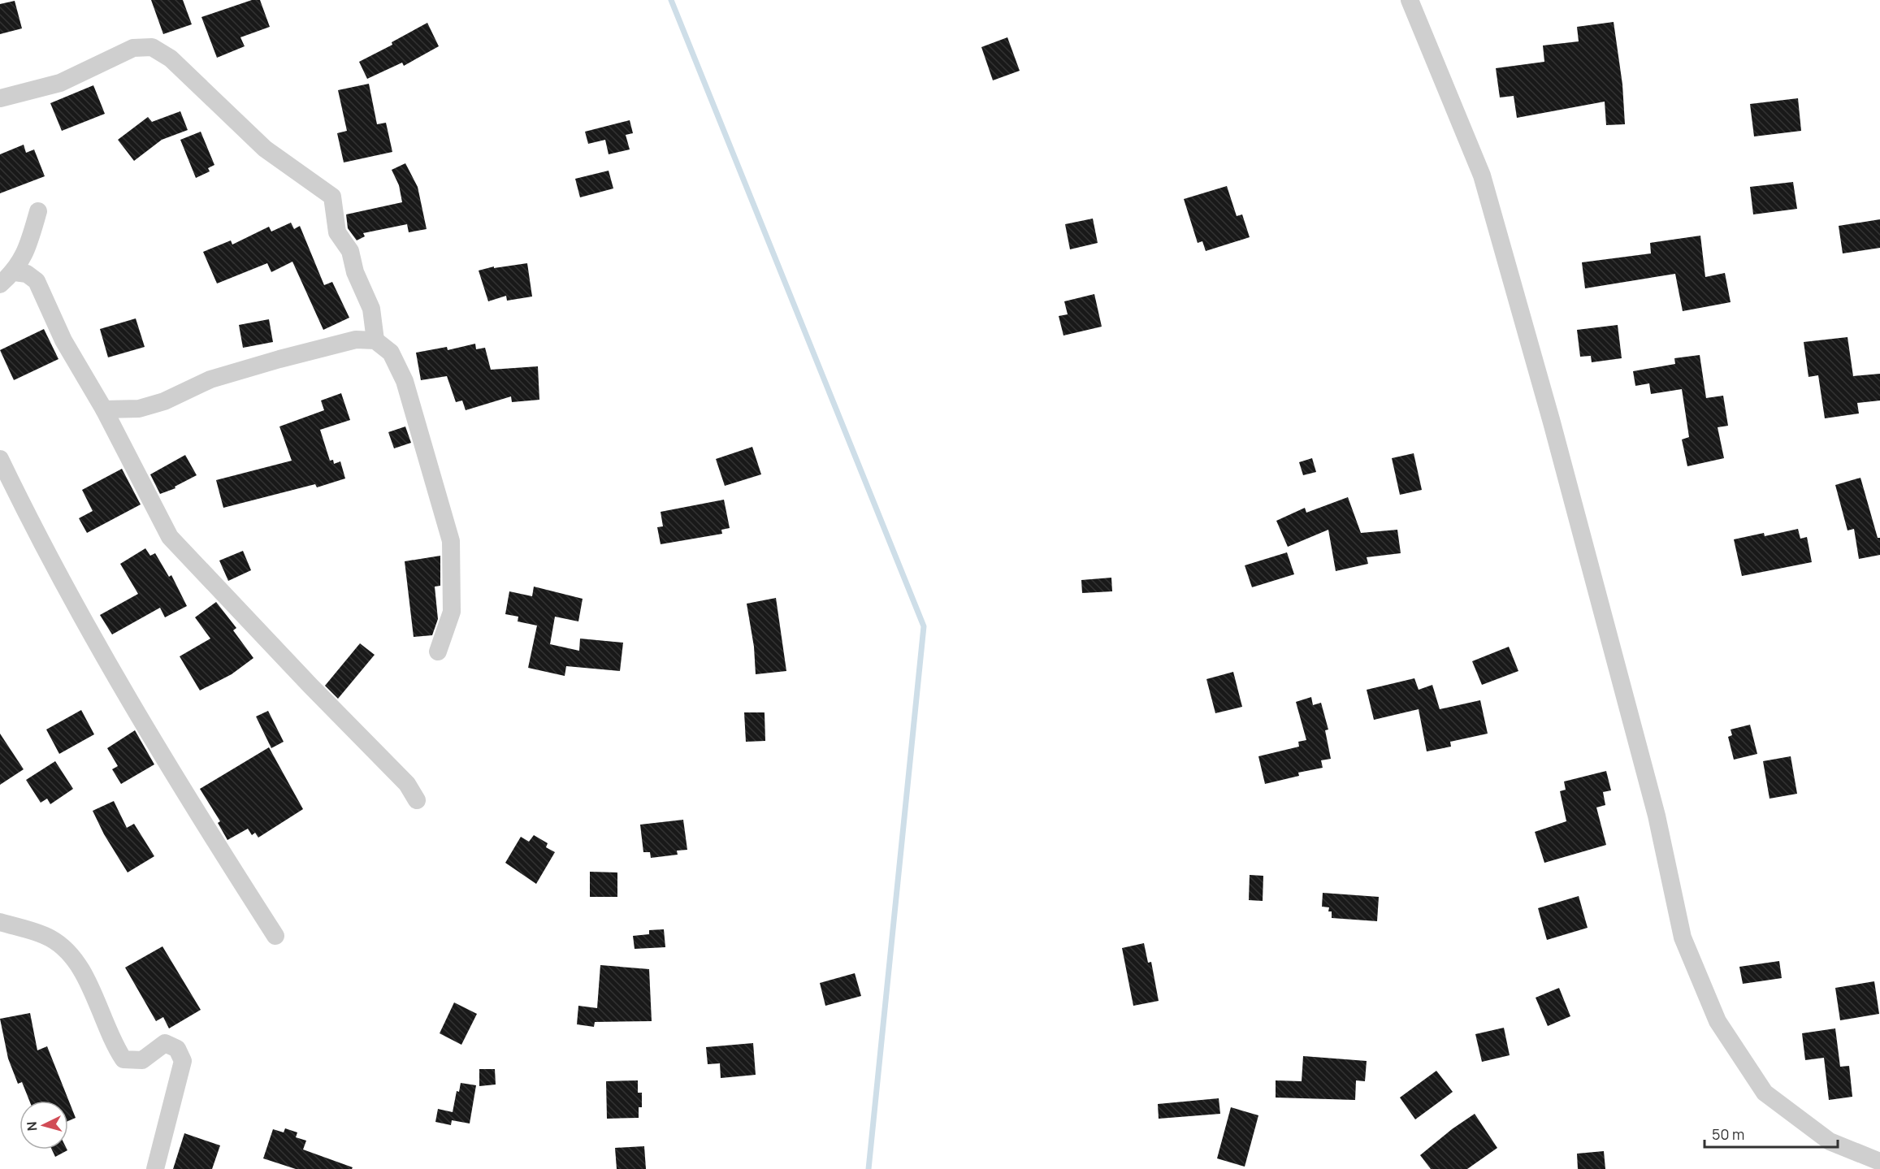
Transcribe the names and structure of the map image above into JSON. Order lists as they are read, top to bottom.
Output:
{
  "scale_bar": "50 m",
  "north": "left"
}
